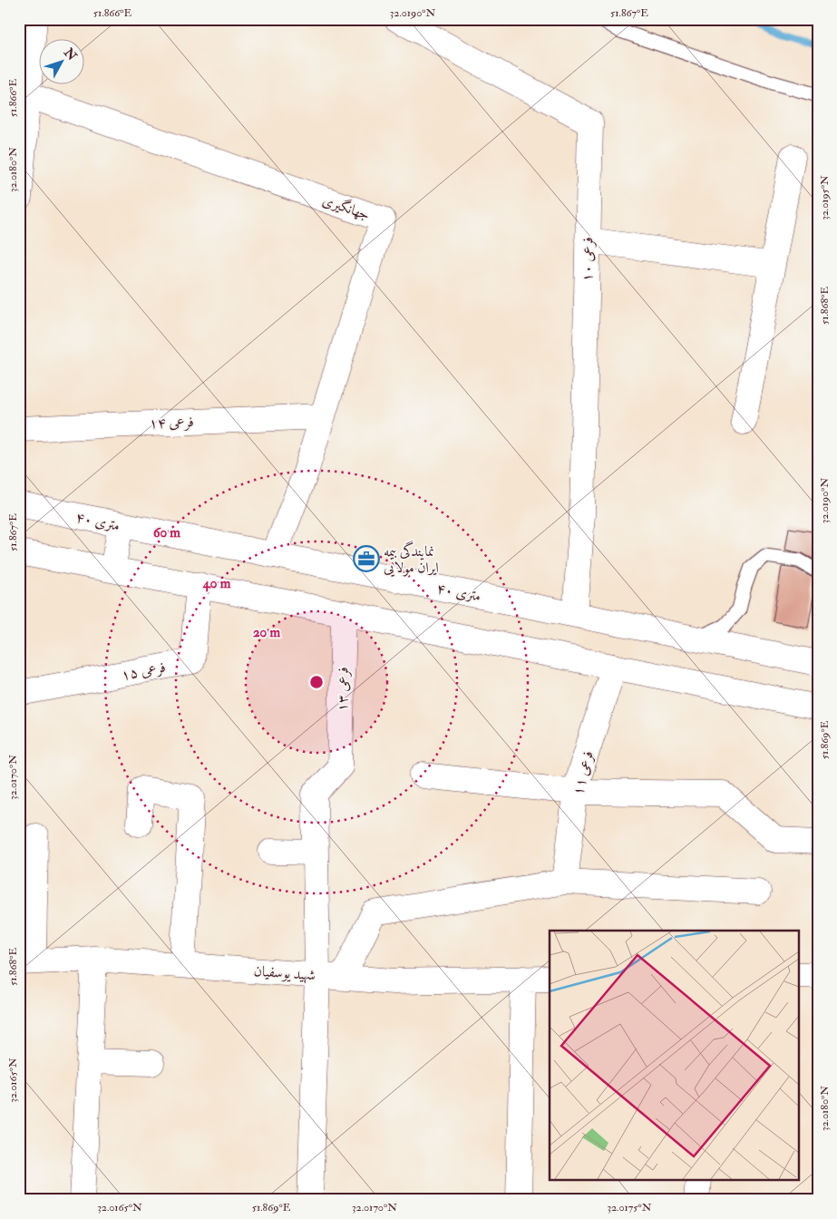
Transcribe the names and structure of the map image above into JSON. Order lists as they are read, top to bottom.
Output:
{
  "streets": {
    "street": [
      "جهانگیری",
      "فرعی ۱۰",
      "فرعی ۱۴",
      "۴۰ متری",
      "فرعی ۱۵",
      "فرعی ۱۳",
      "فرعی ۱۱",
      "شهید یوسفیان"
    ]
  },
  "crossings": [
    ["جهانگیری", "فرعی ۱۴"],
    ["جهانگیری", "۴۰ متری"],
    ["فرعی ۱۰", "۴۰ متری"]
  ],
  "places": {
    "office": ["نمایندگی بیمه ایران مولایی"]
  },
  "north": "top right",
  "coordinates": [
    "51.866°E",
    "32.0190°N",
    "51.867°E",
    "32.0180°N",
    "32.0195°N",
    "51.868°E",
    "51.869°E",
    "32.0170°N",
    "32.0165°N",
    "32.0175°N"
  ],
  "rings": ["60 m", "40 m", "20 m"]
}
